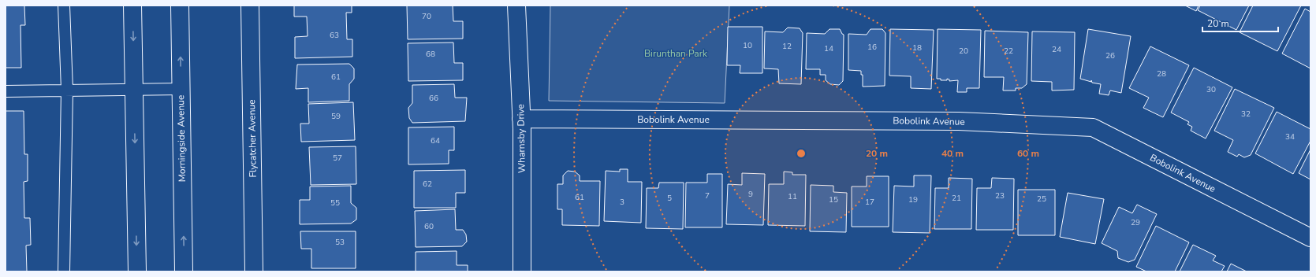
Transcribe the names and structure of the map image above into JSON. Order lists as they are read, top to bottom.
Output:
{
  "streets": {
    "street": [
      "Bobolink Avenue",
      "Morningside Avenue",
      "Flycatcher Avenue",
      "Wharnsby Drive"
    ]
  },
  "crossings": [
    ["Bobolink Avenue", "Wharnsby Drive"]
  ],
  "parks": ["Birunthan Park"],
  "house_numbers": [
    "70",
    "63",
    "10",
    "12",
    "16",
    "18",
    "14",
    "24",
    "20",
    "22",
    "68",
    "26",
    "28",
    "61",
    "30",
    "66",
    "32",
    "59",
    "34",
    "64",
    "57",
    "62",
    "9",
    "7",
    "23",
    "11",
    "61",
    "5",
    "21",
    "25",
    "15",
    "19",
    "3",
    "17",
    "55",
    "29",
    "60",
    "53"
  ],
  "scale_bar": "20 m",
  "rings": ["20 m", "40 m", "60 m"]
}
